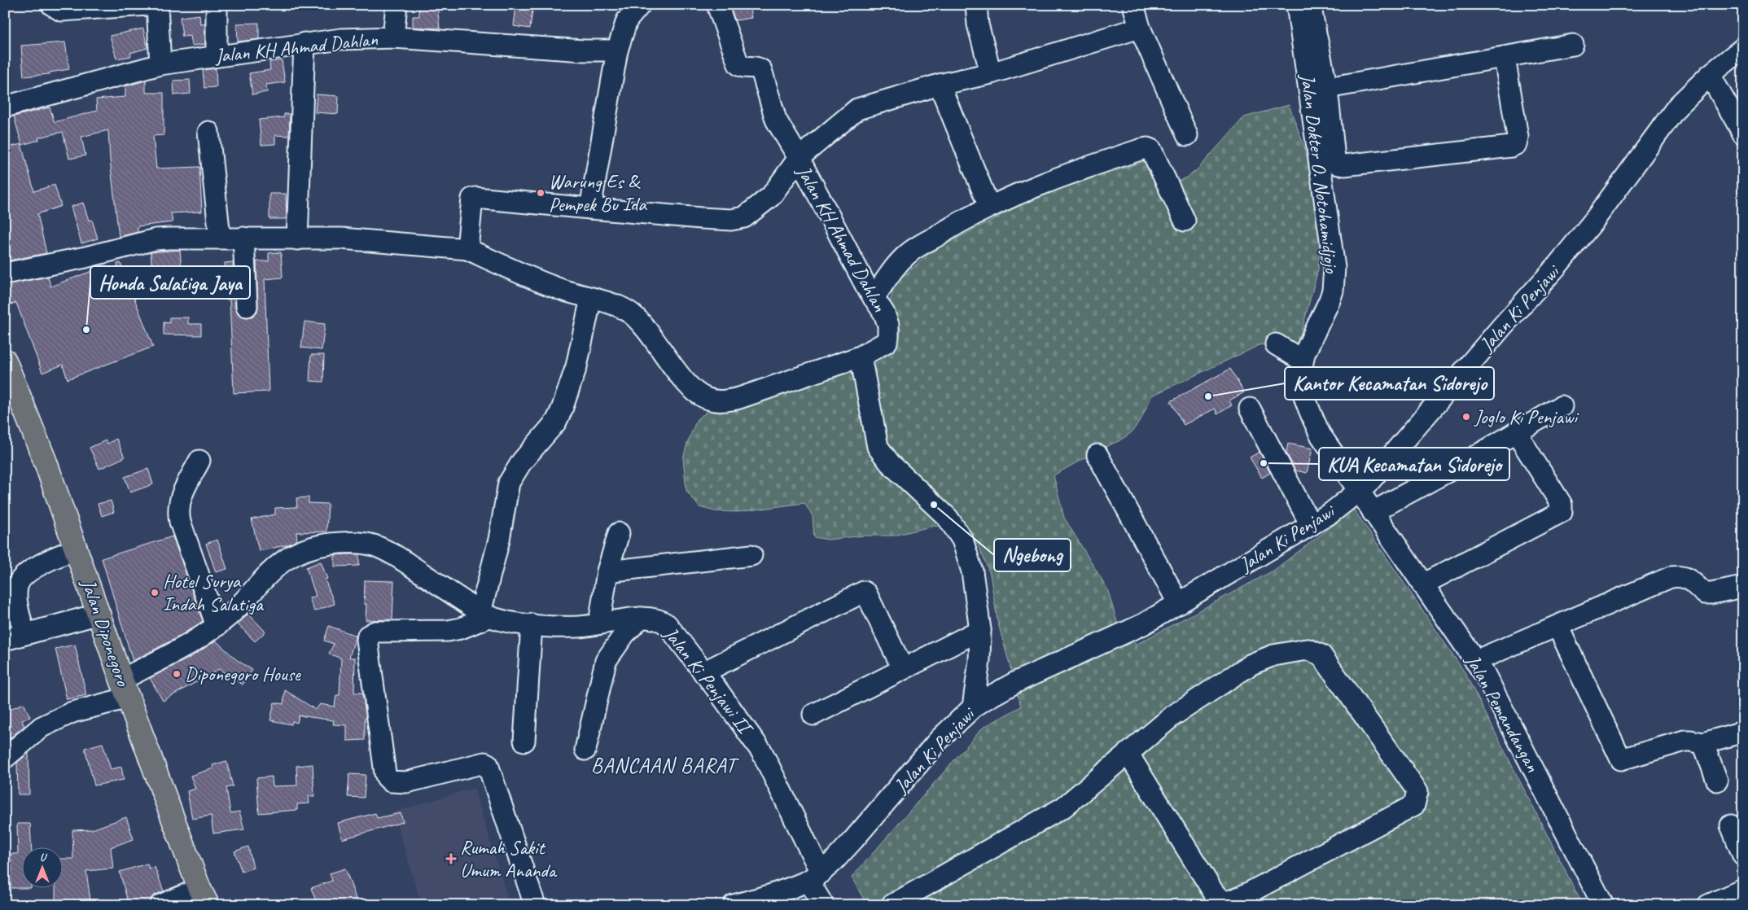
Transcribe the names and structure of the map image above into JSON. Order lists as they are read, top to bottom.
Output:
{
  "streets": {
    "main road": ["Jalan Diponegoro"],
    "street": [
      "Jalan KH Ahmad Dahlan",
      "Jalan Dokter O. Notohamidjojo",
      "Jalan Ki Penjawi",
      "Jalan Ki Penjawi II",
      "Jalan Pemandangan"
    ]
  },
  "crossings": [
    ["Jalan Dokter O. Notohamidjojo", "Jalan Ki Penjawi"],
    ["Jalan Dokter O. Notohamidjojo", "Jalan Pemandangan"],
    ["Jalan Ki Penjawi", "Jalan Ki Penjawi II"],
    ["Jalan Ki Penjawi", "Jalan Pemandangan"],
    ["Jalan Diponegoro", "Jalan Ki Penjawi II"]
  ],
  "districts": ["BANCAAN BARAT"],
  "places": {
    "other": [
      "Warung Es & Pempek Bu Ida",
      "Honda Salatiga Jaya",
      "Kantor Kecamatan Sidorejo",
      "Joglo Ki Penjawi",
      "KUA Kecamatan Sidorejo",
      "Ngebong",
      "Hotel Surya Indah Salatiga",
      "Diponegoro House"
    ],
    "health": ["Rumah Sakit Umum Ananda"]
  },
  "north": "top"
}
